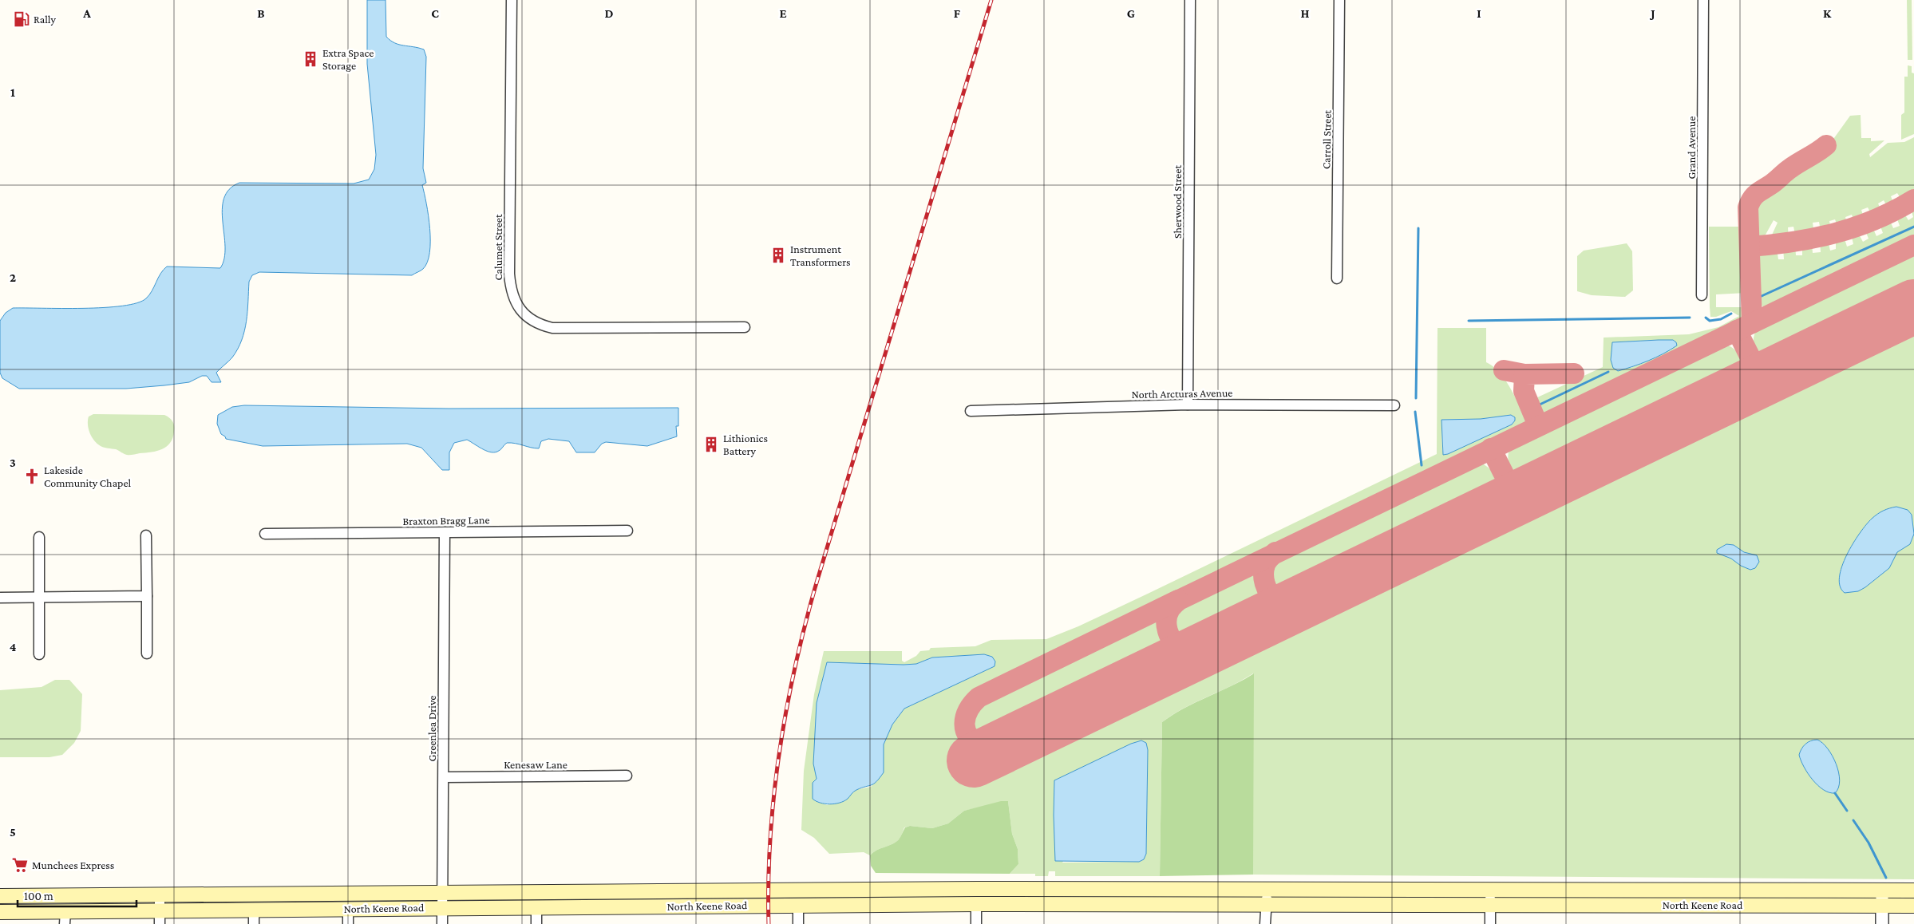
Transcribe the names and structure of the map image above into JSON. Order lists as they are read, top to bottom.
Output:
{
  "streets": {
    "main road": ["North Keene Road"],
    "street": [
      "Carroll Street",
      "Grand Avenue",
      "Sherwood Street",
      "Calumet Street",
      "North Arcturas Avenue",
      "Braxton Bragg Lane",
      "Greenlea Drive",
      "Kenesaw Lane"
    ]
  },
  "crossings": [
    ["Sherwood Street", "North Arcturas Avenue"],
    ["Braxton Bragg Lane", "Greenlea Drive"],
    ["Greenlea Drive", "Kenesaw Lane"],
    ["Greenlea Drive", "North Keene Road"]
  ],
  "places": {
    "fuel station": ["Rally"],
    "building": ["Extra Space Storage", "Instrument Transformers", "Lithionics Battery"],
    "church": ["Lakeside Community Chapel"],
    "supermarket": ["Munchees Express"]
  },
  "scale_bar": "100 m",
  "grid": {
    "columns": [
      "A",
      "B",
      "C",
      "D",
      "E",
      "F",
      "G",
      "H",
      "I",
      "J",
      "K"
    ],
    "rows": [
      "1",
      "2",
      "3",
      "4",
      "5"
    ]
  }
}
